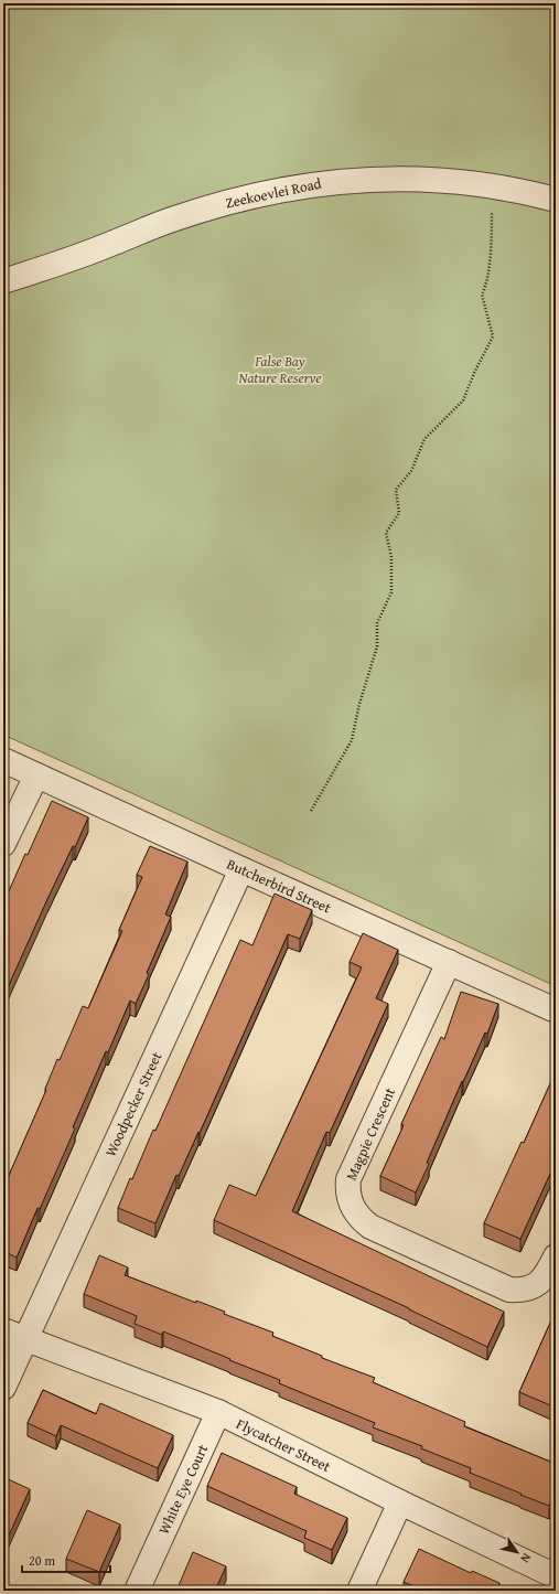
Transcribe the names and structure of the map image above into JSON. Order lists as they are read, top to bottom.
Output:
{
  "streets": {
    "street": [
      "Zeekoevlei Road",
      "Butcherbird Street",
      "Woodpecker Street",
      "Magpie Crescent",
      "Flycatcher Street",
      "White Eye Court"
    ]
  },
  "crossings": [
    ["Butcherbird Street", "Woodpecker Street"],
    ["Butcherbird Street", "Magpie Crescent"],
    ["Woodpecker Street", "Flycatcher Street"],
    ["Flycatcher Street", "White Eye Court"]
  ],
  "parks": ["False Bay Nature Reserve"],
  "scale_bar": "20 m",
  "north": "bottom right"
}
